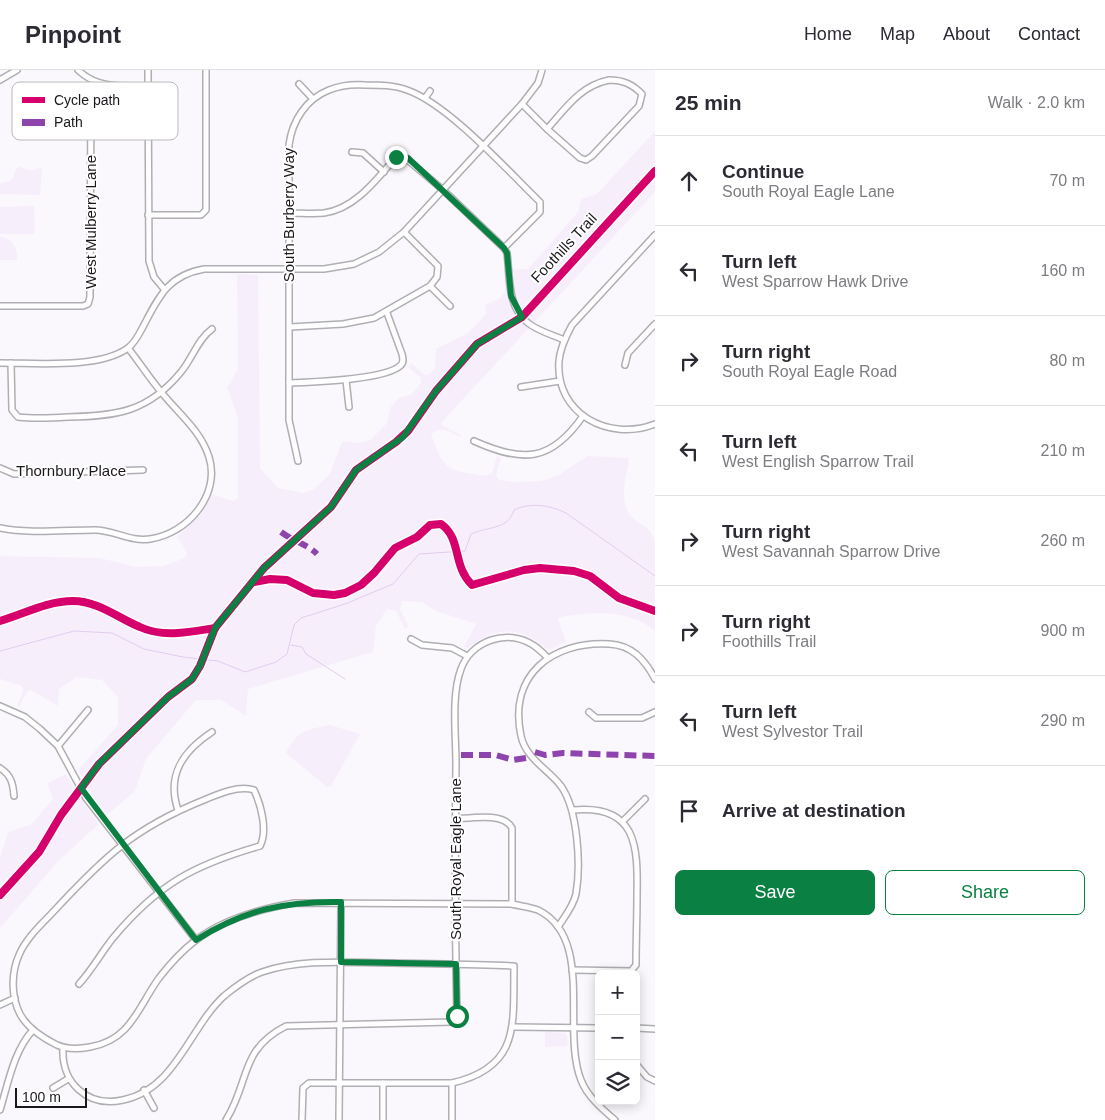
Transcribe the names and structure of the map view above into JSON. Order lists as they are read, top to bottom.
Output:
{
  "streets": {
    "street": [
      "South Burberry Way",
      "West Mulberry Lane",
      "Thornbury Place",
      "South Royal Eagle Lane"
    ],
    "cycle path": ["Foothills Trail"]
  },
  "legend": ["Cycle path", "Path"],
  "scale_bar": "100 m",
  "page": {
    "header": "Pinpoint",
    "nav": [
      "Home",
      "Map",
      "About",
      "Contact"
    ],
    "heading": ["25 min", "Walk · 2.0 km"],
    "list": [
      ["Continue", "South Royal Eagle Lane", "70 m"],
      ["Turn left", "West Sparrow Hawk Drive", "160 m"],
      ["Turn right", "South Royal Eagle Road", "80 m"],
      ["Turn left", "West English Sparrow Trail", "210 m"],
      ["Turn right", "West Savannah Sparrow Drive", "260 m"],
      ["Turn right", "Foothills Trail", "900 m"],
      ["Turn left", "West Sylvestor Trail", "290 m"],
      "Arrive at destination"
    ],
    "buttons": ["Save", "Share"],
    "map_buttons": ["+", "−"],
    "scale": "100 m"
  }
}
